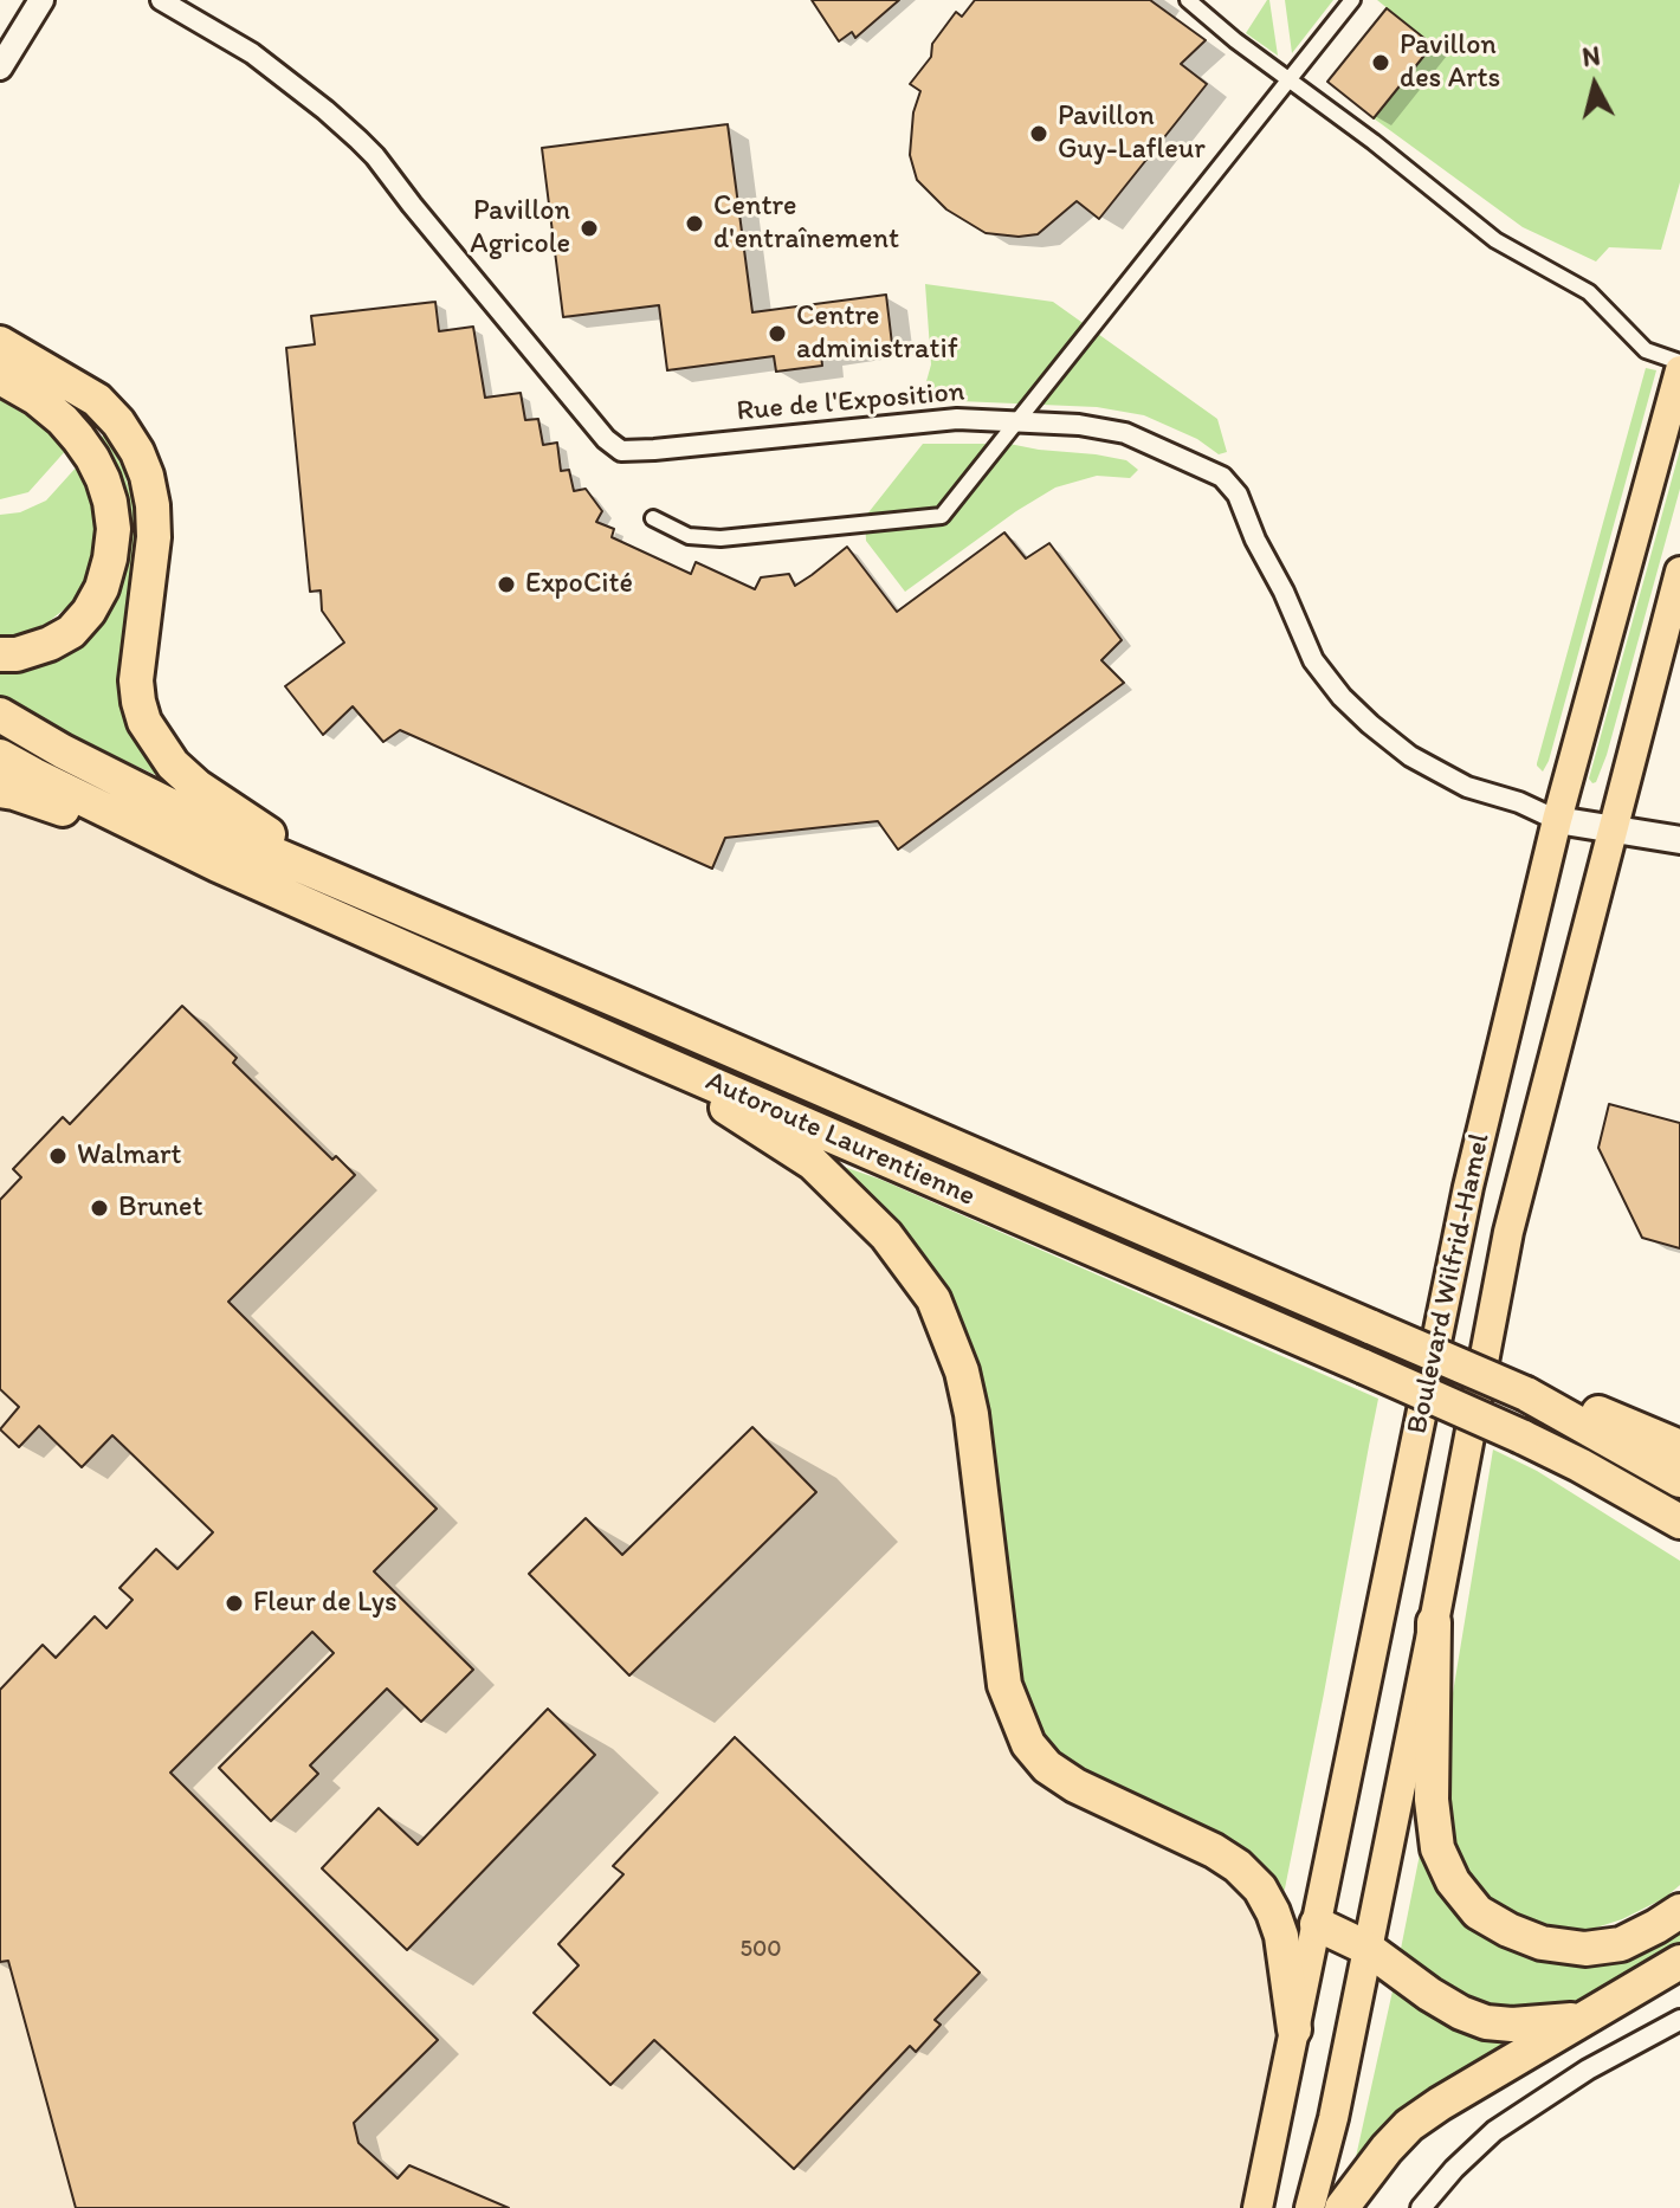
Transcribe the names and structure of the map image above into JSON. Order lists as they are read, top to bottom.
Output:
{
  "streets": {
    "highway": ["Autoroute Laurentienne"],
    "main road": ["Boulevard Wilfrid-Hamel"],
    "street": ["Rue de l'Exposition"]
  },
  "crossings": [
    ["Rue de l'Exposition", "Boulevard Wilfrid-Hamel"]
  ],
  "places": [
    "Pavillon des Arts",
    "Pavillon Guy-Lafleur",
    "Centre d'entraînement",
    "Pavillon Agricole",
    "Centre administratif",
    "ExpoCité",
    "Walmart",
    "Brunet",
    "Fleur de Lys"
  ],
  "house_numbers": ["500"],
  "north": "top"
}
